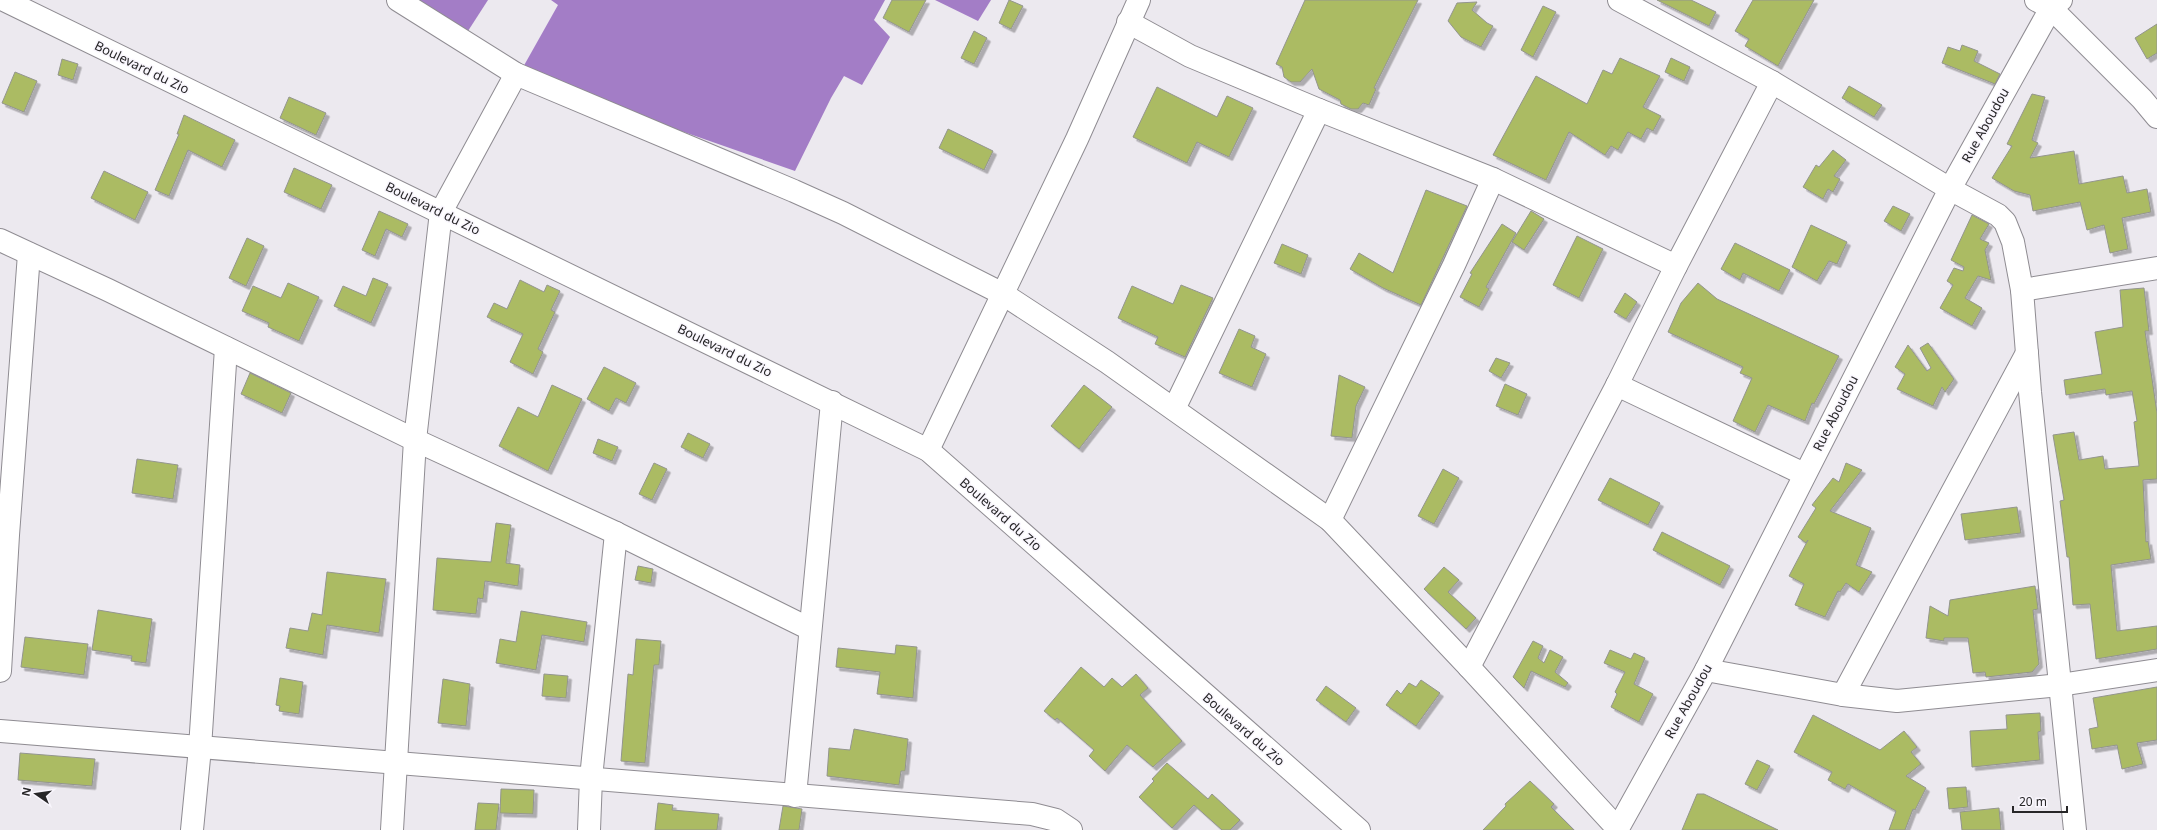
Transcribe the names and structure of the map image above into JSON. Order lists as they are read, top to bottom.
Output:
{
  "streets": {
    "street": ["Boulevard du Zio", "Rue Aboudou"]
  },
  "scale_bar": "20 m",
  "north": "left"
}
